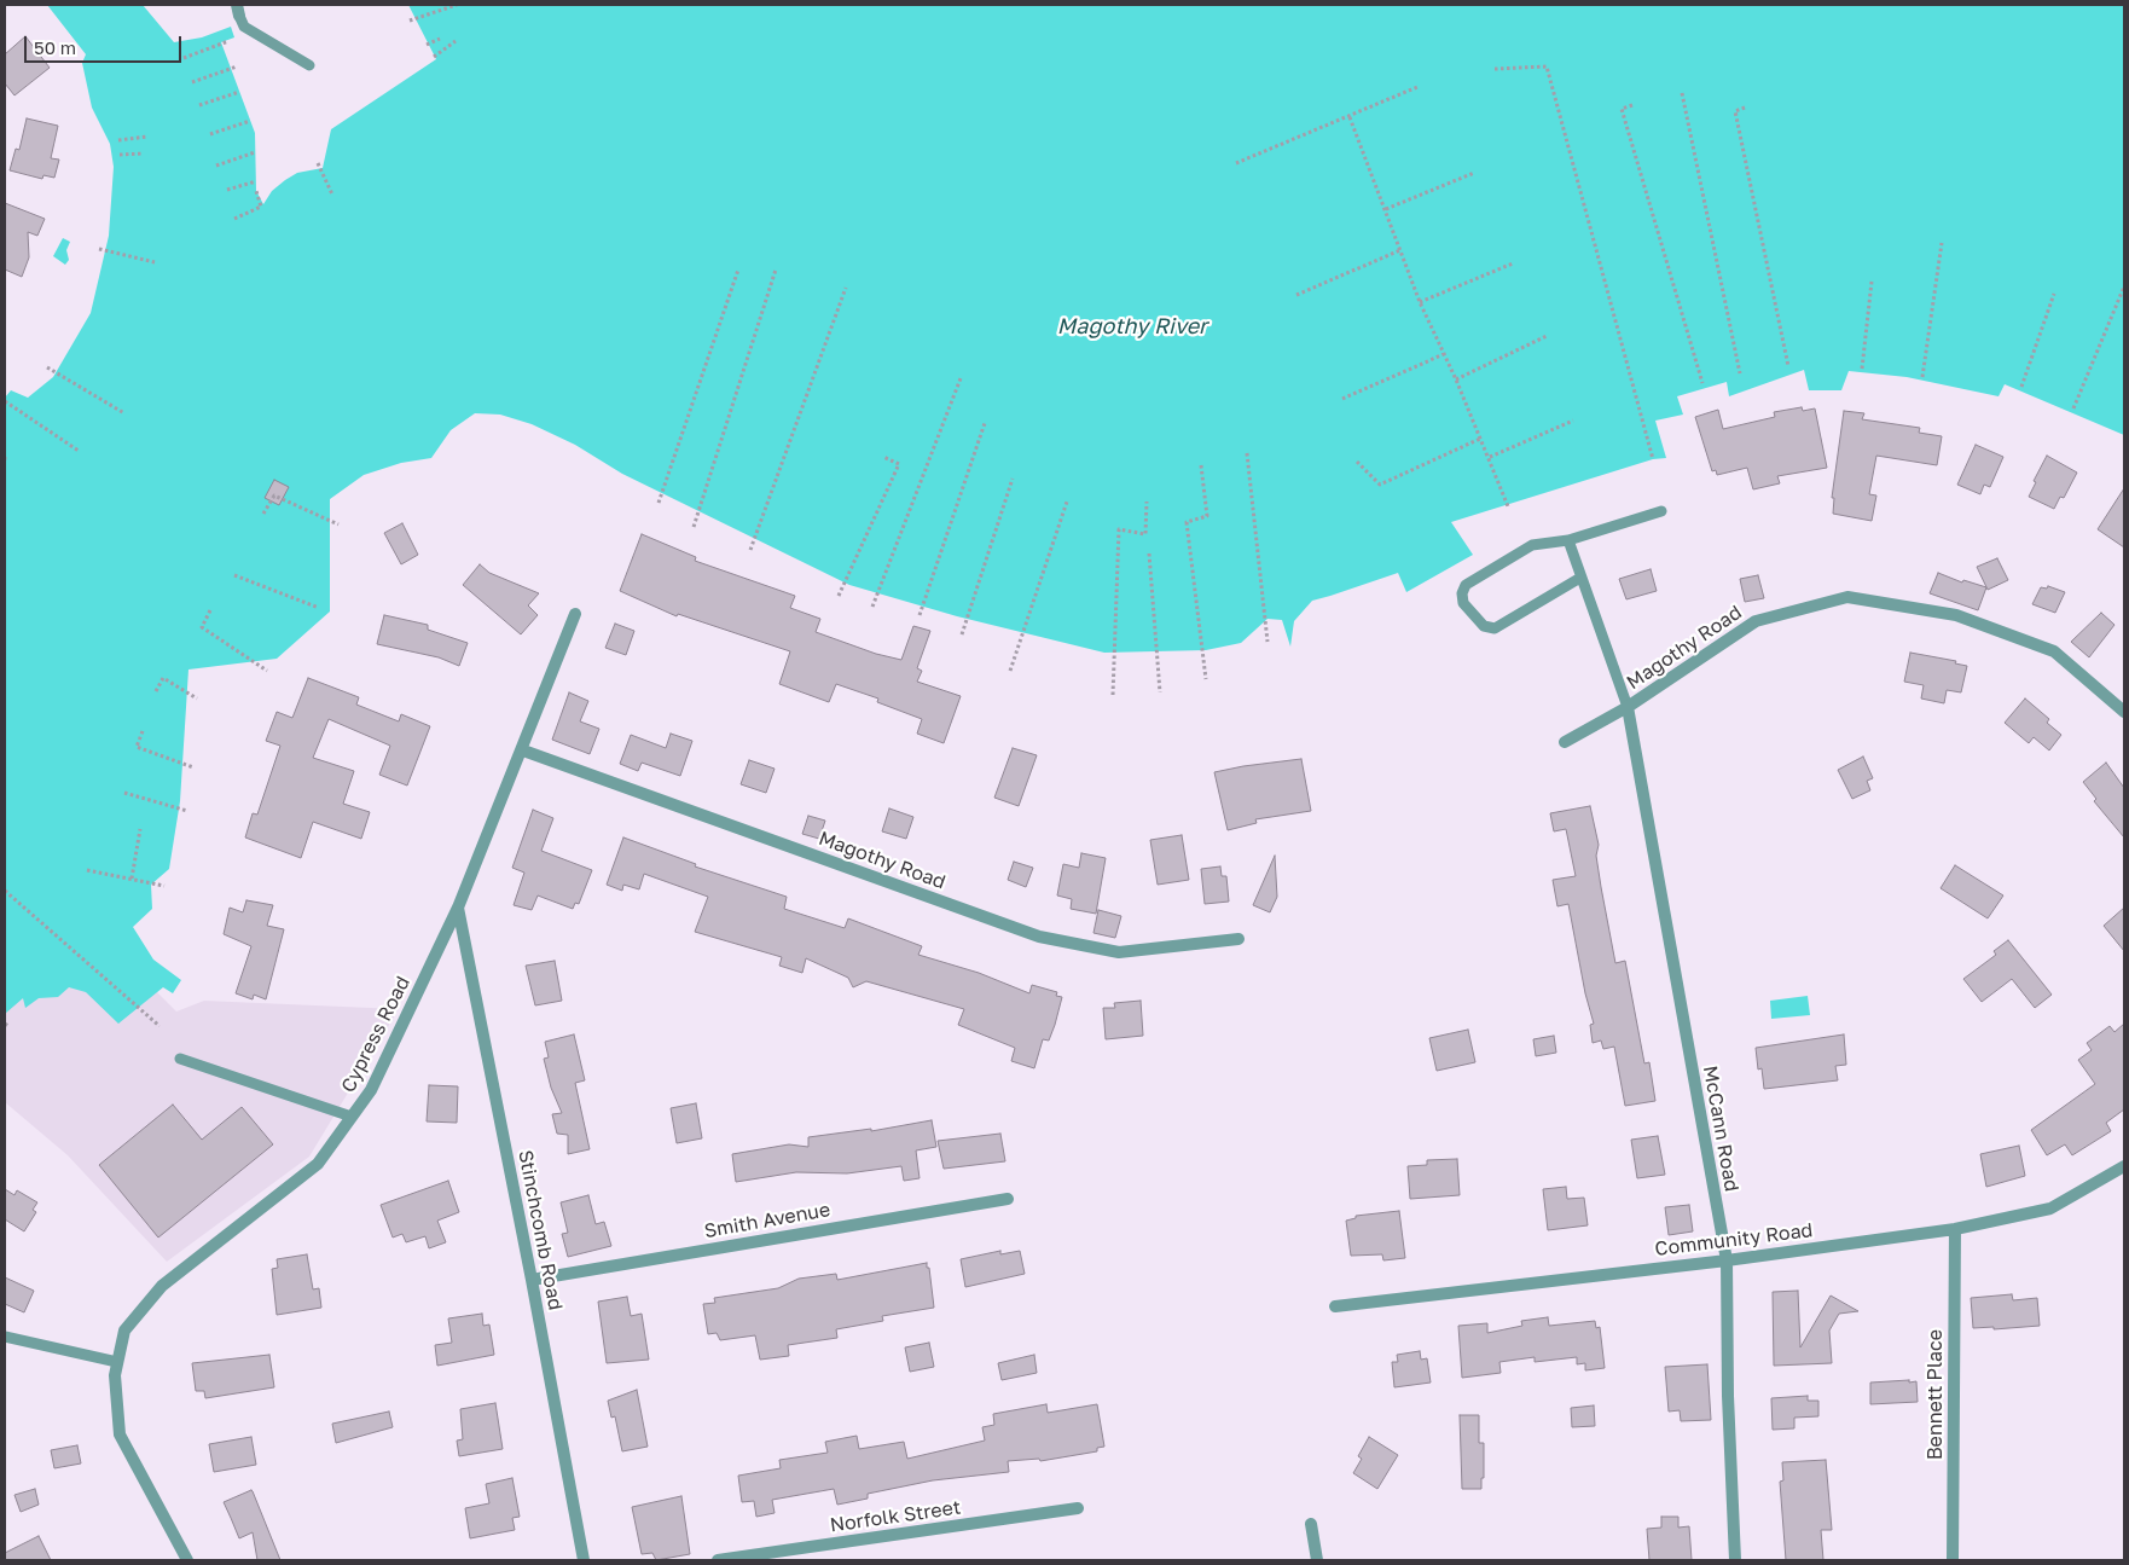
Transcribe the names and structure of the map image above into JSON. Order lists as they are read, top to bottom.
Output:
{
  "streets": {
    "street": [
      "Magothy Road",
      "Cypress Road",
      "McCann Road",
      "Smith Avenue",
      "Stinchcomb Road",
      "Community Road",
      "Bennett Place",
      "Norfolk Street"
    ]
  },
  "crossings": [
    ["Magothy Road", "Cypress Road"],
    ["Magothy Road", "McCann Road"],
    ["Cypress Road", "Stinchcomb Road"],
    ["McCann Road", "Community Road"],
    ["Smith Avenue", "Stinchcomb Road"],
    ["Community Road", "Bennett Place"]
  ],
  "water": ["Magothy River"],
  "scale_bar": "50 m"
}
